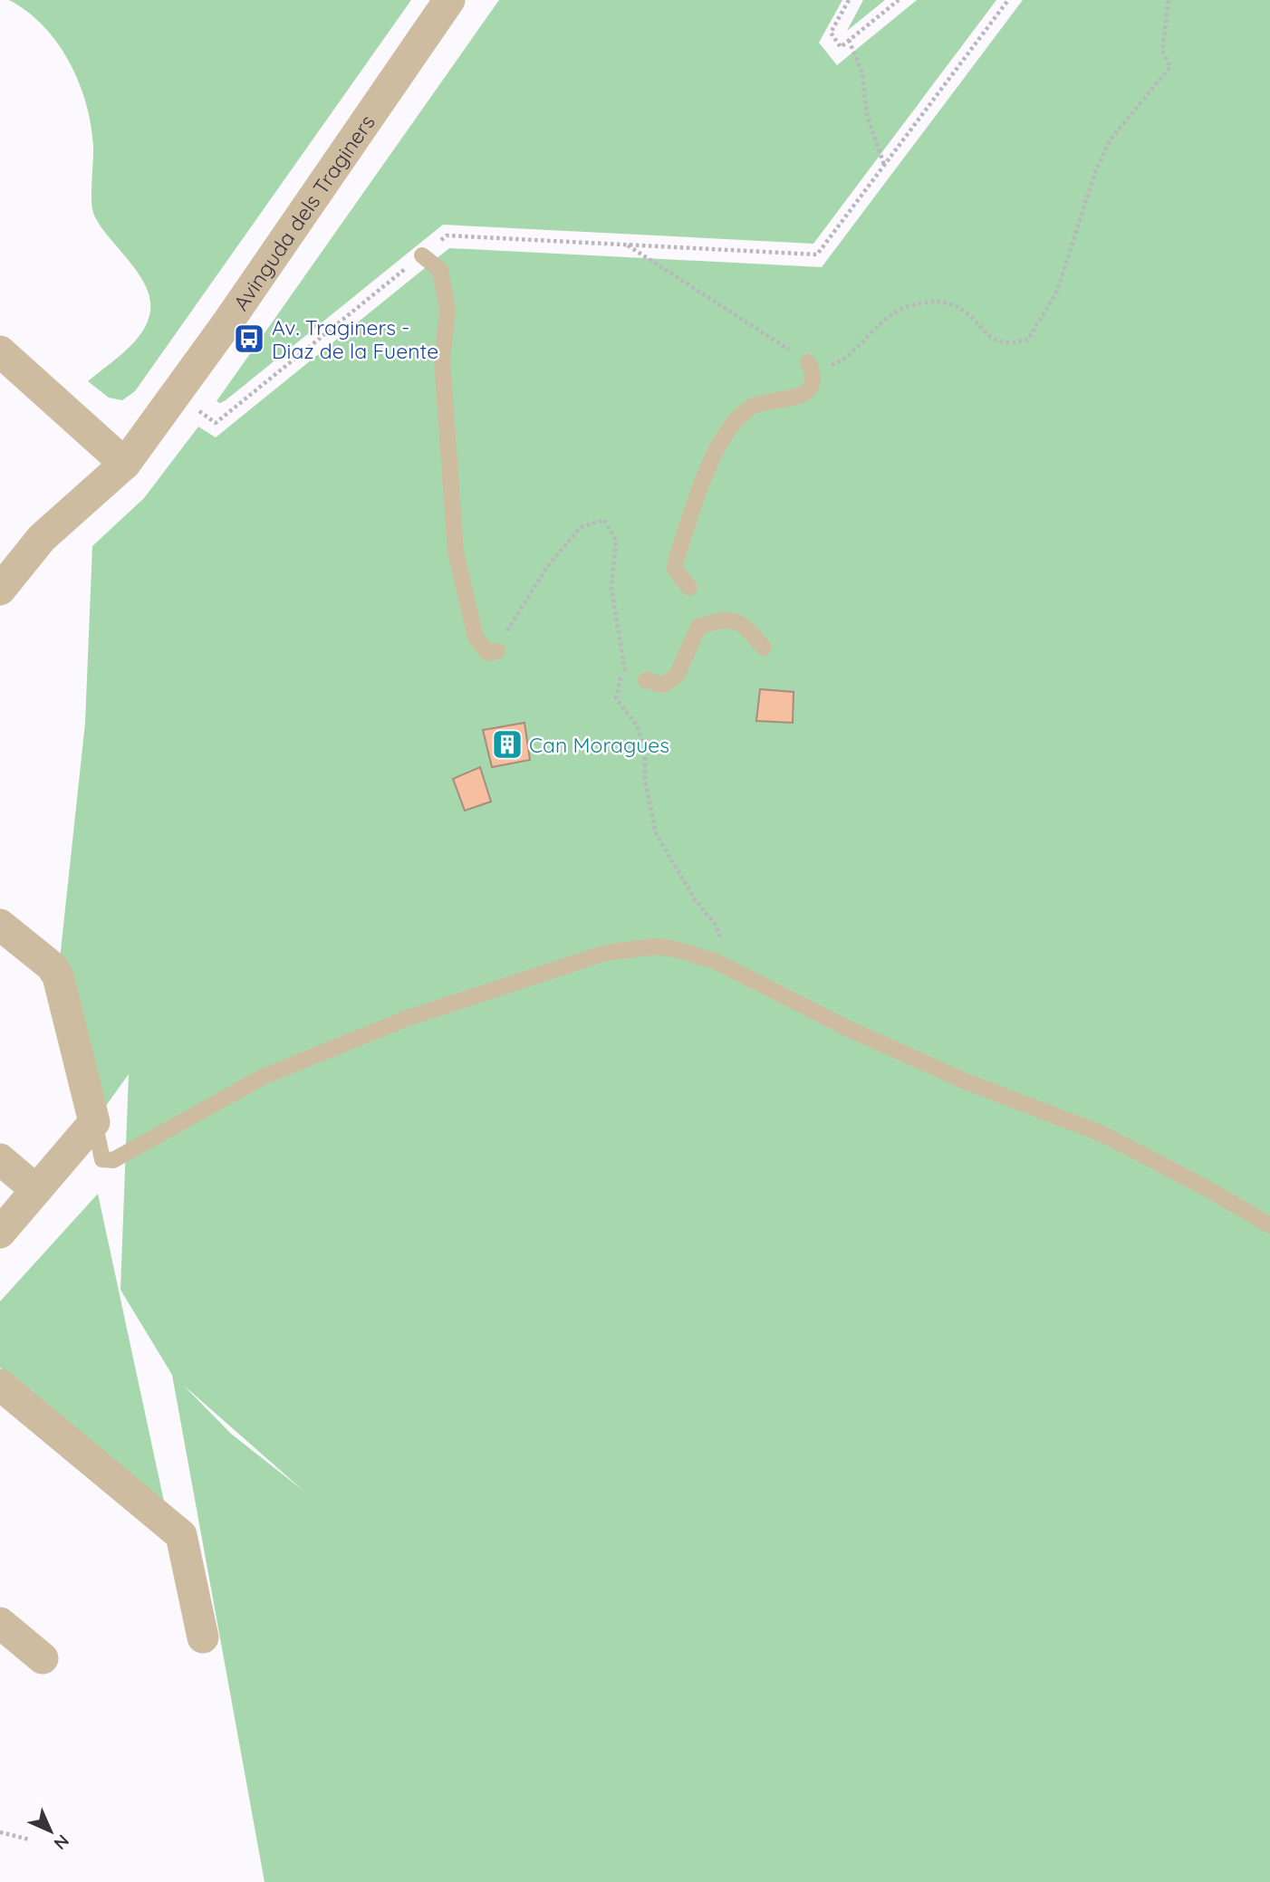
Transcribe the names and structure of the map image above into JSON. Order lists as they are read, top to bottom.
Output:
{
  "streets": {
    "street": ["Avinguda dels Traginers"]
  },
  "places": {
    "bus stop": ["Av. Traginers - Diaz de la Fuente"],
    "building": ["Can Moragues"]
  },
  "north": "bottom right"
}
